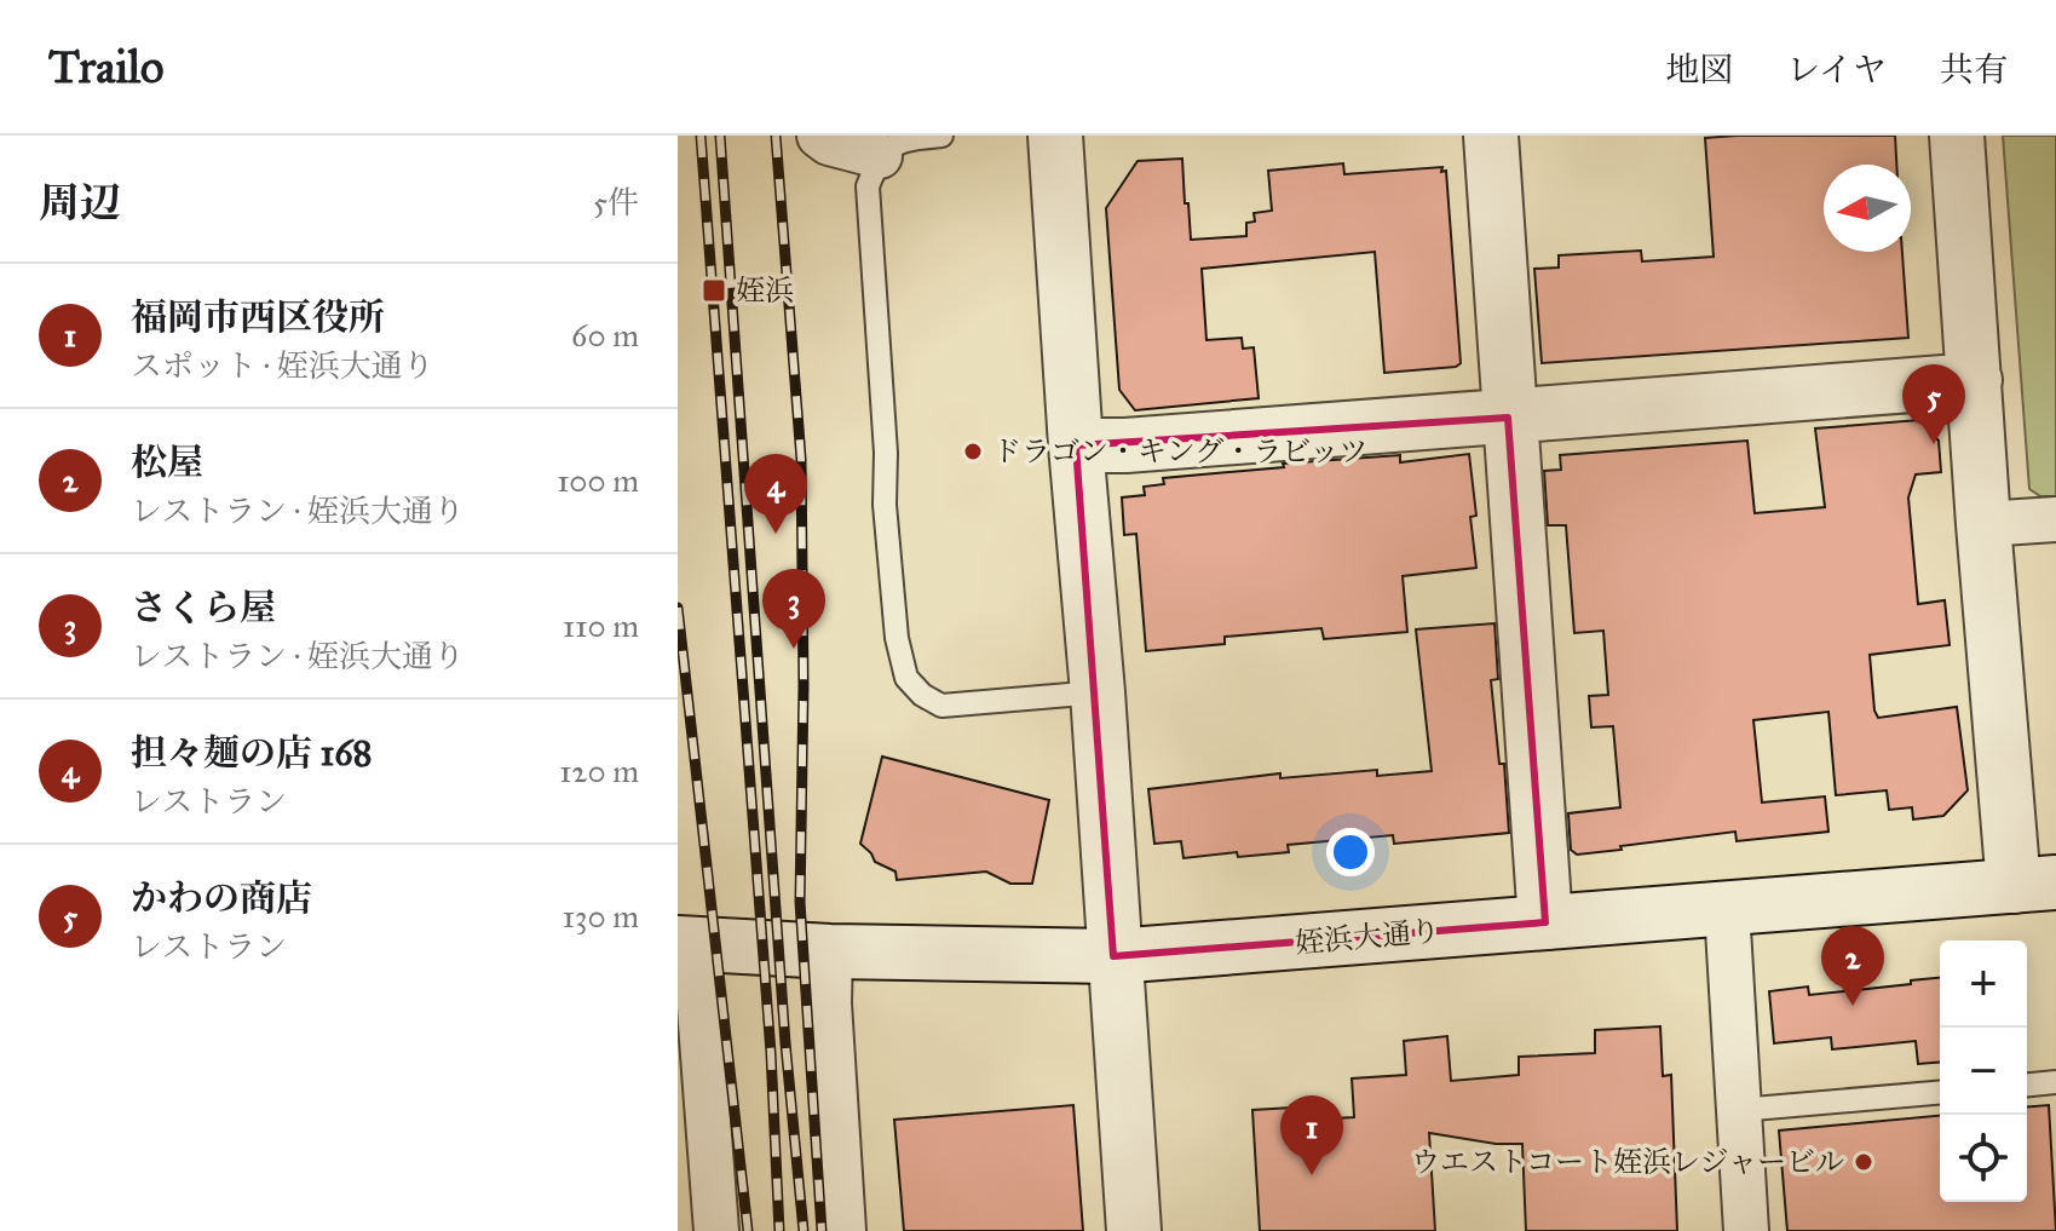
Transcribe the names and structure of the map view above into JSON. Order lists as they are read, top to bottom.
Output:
{
  "streets": {
    "street": ["姪浜大通り"]
  },
  "places": {
    "transit": ["姪浜"],
    "other": ["ドラゴン・キング・ラビッツ", "ウエストコート姪浜レジャービル"]
  },
  "north": "left",
  "page": {
    "header": "Trailo",
    "nav": ["地図", "レイヤ", "共有"],
    "heading": ["周辺", "5件"],
    "list": [
      {
        "mark": "1",
        "name": "福岡市西区役所",
        "note": "スポット · 姪浜大通り",
        "value": "60 m"
      },
      {
        "mark": "2",
        "name": "松屋",
        "note": "レストラン · 姪浜大通り",
        "value": "100 m"
      },
      {
        "mark": "3",
        "name": "さくら屋",
        "note": "レストラン · 姪浜大通り",
        "value": "110 m"
      },
      {
        "mark": "4",
        "name": "担々麺の店 168",
        "note": "レストラン",
        "value": "120 m"
      },
      {
        "mark": "5",
        "name": "かわの商店",
        "note": "レストラン",
        "value": "130 m"
      }
    ],
    "pins": [
      "5",
      "4",
      "3",
      "2",
      "1"
    ],
    "map_buttons": ["+", "−"]
  }
}
